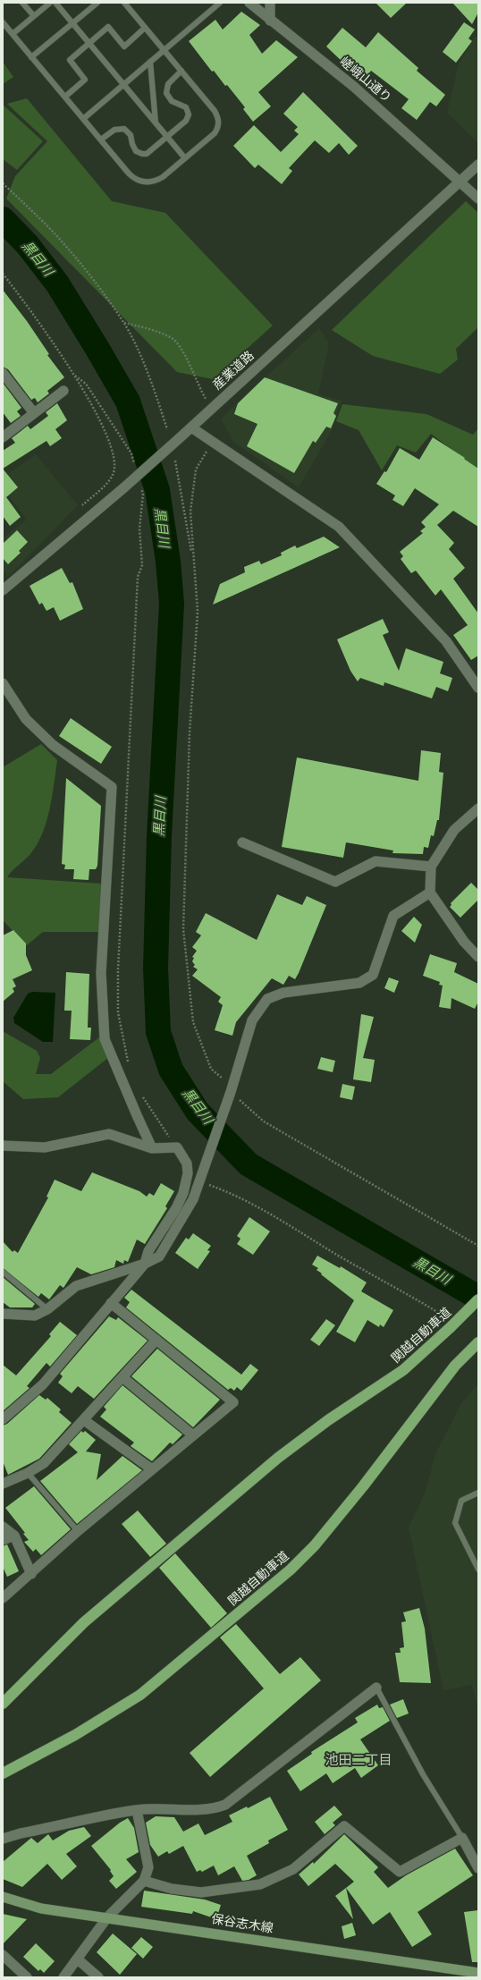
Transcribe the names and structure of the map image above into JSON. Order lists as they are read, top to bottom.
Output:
{
  "streets": {
    "highway": ["関越自動車道"],
    "main road": ["保谷志木線"],
    "street": ["嵯峨山通り", "産業道路"]
  },
  "crossings": [
    ["嵯峨山通り", "産業道路"]
  ],
  "districts": ["池田二丁目"],
  "water": ["黒目川"]
}
